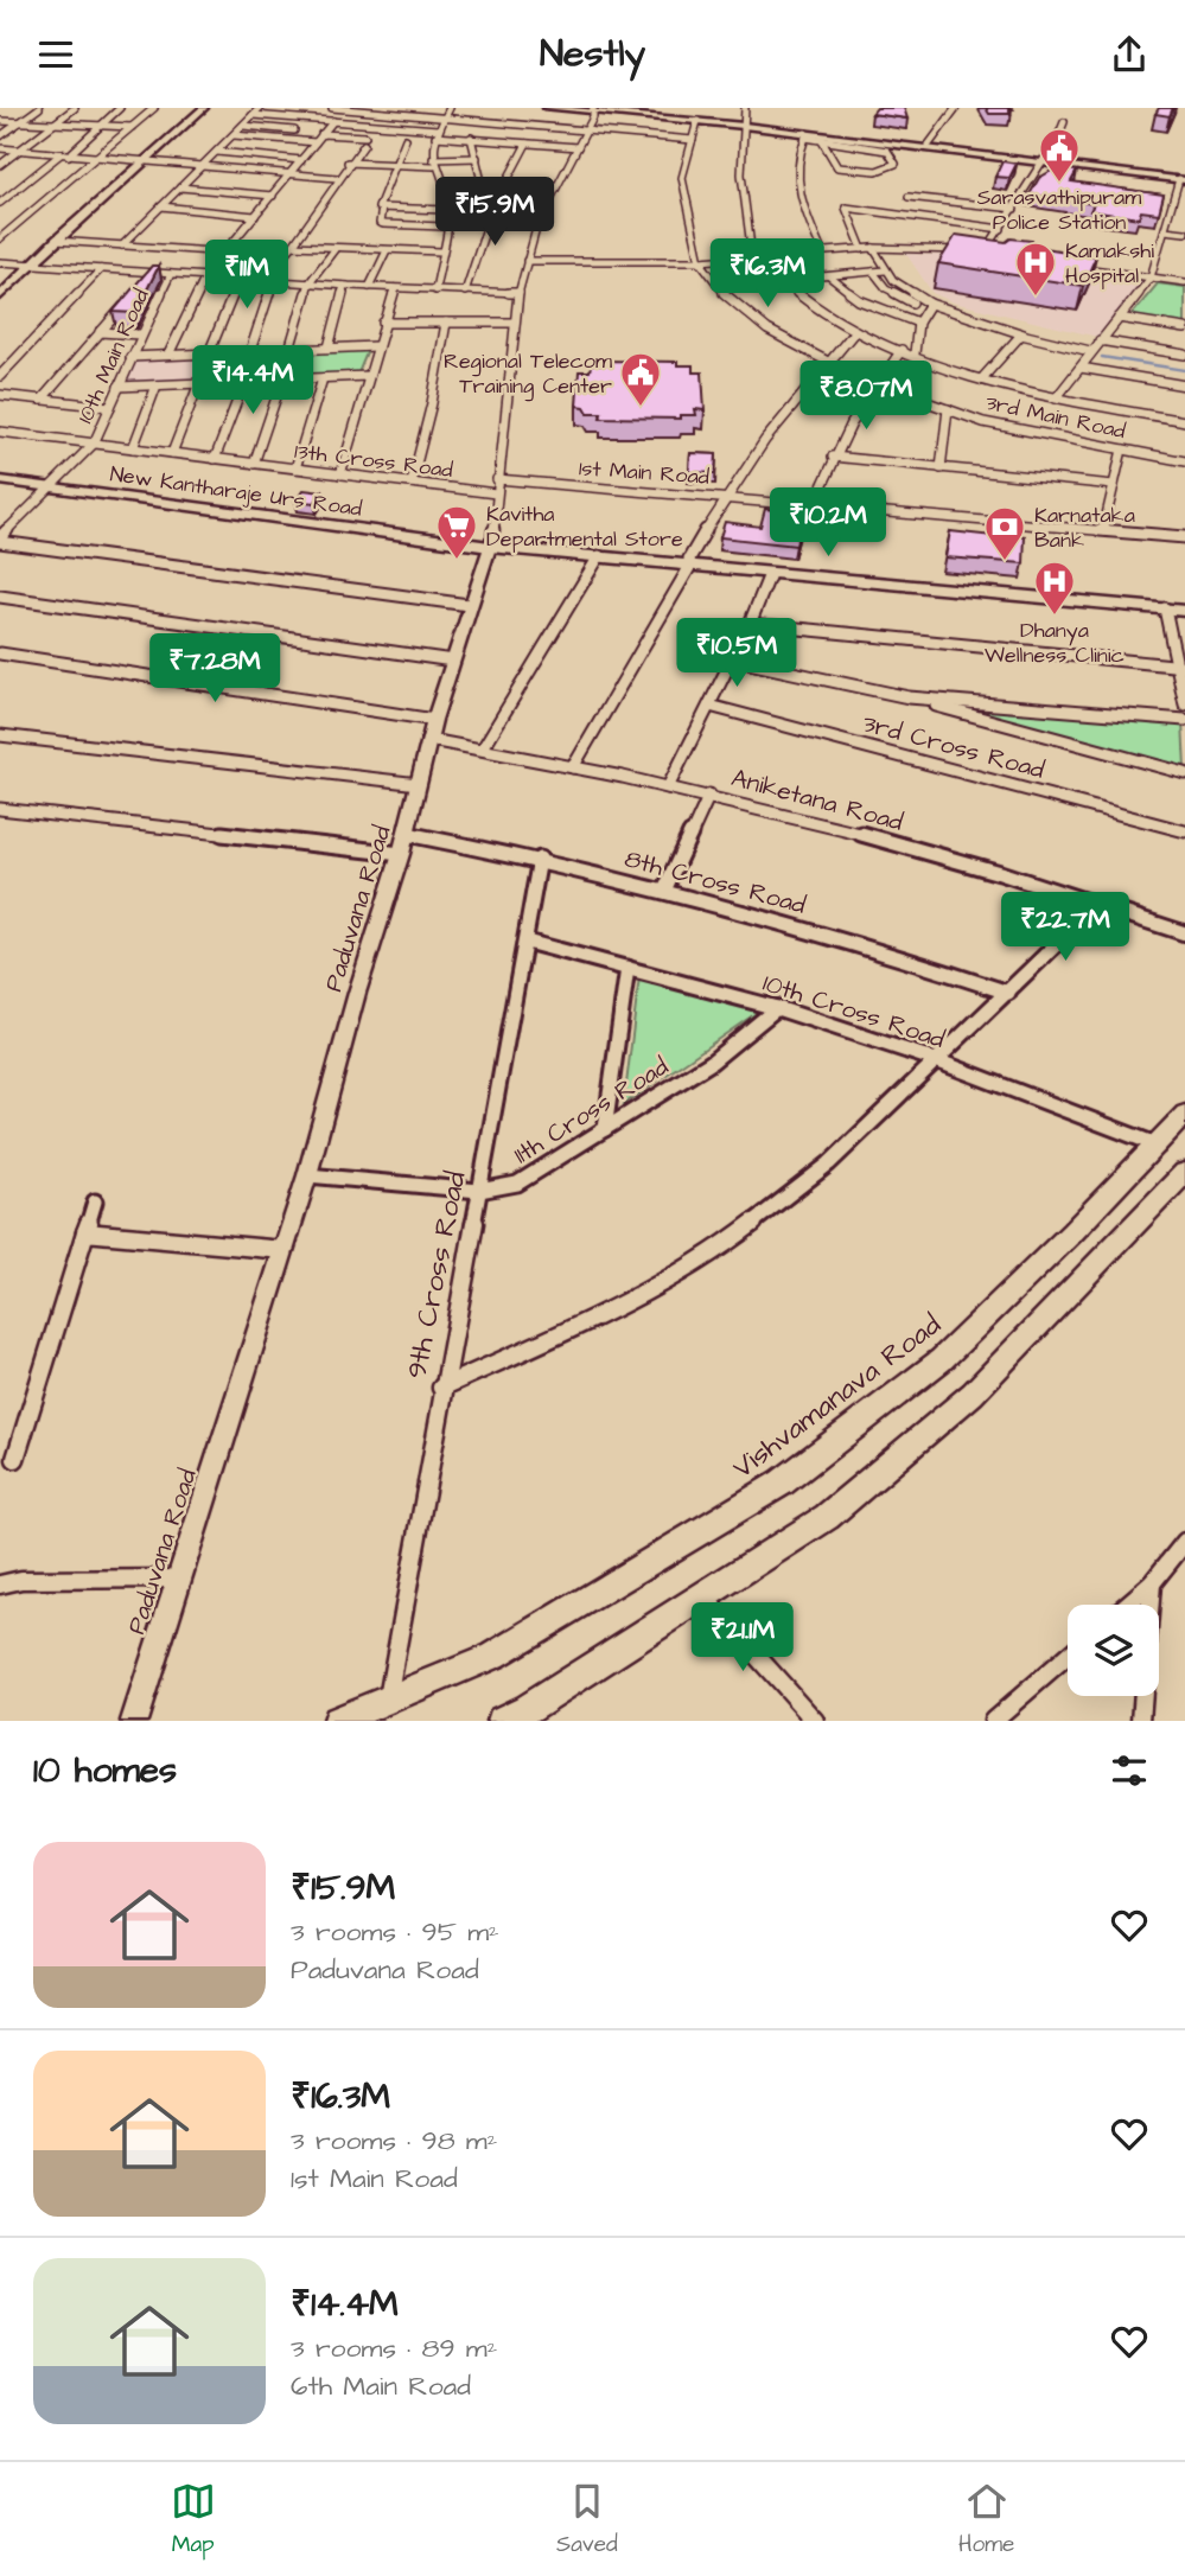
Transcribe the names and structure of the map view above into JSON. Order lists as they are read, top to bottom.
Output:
{
  "streets": {
    "main road": ["New Kantharaje Urs Road", "Vishvamanava Road"],
    "street": [
      "10th Main Road",
      "3rd Main Road",
      "13th Cross Road",
      "1st Main Road",
      "3rd Cross Road",
      "Aniketana Road",
      "8th Cross Road",
      "Paduvana Road",
      "10th Cross Road",
      "11th Cross Road",
      "9th Cross Road"
    ]
  },
  "crossings": [
    ["10th Main Road", "13th Cross Road"],
    ["10th Main Road", "New Kantharaje Urs Road"],
    ["13th Cross Road", "Paduvana Road"],
    ["1st Main Road", "Paduvana Road"],
    ["New Kantharaje Urs Road", "Paduvana Road"],
    ["Aniketana Road", "Paduvana Road"],
    ["8th Cross Road", "Paduvana Road"],
    ["8th Cross Road", "9th Cross Road"],
    ["Paduvana Road", "11th Cross Road"],
    ["10th Cross Road", "11th Cross Road"],
    ["10th Cross Road", "9th Cross Road"],
    ["10th Cross Road", "Vishvamanava Road"],
    ["11th Cross Road", "9th Cross Road"],
    ["9th Cross Road", "Vishvamanava Road"]
  ],
  "places": {
    "public building": ["Sarasvathipuram Police Station", "Regional Telecom Training Center"],
    "hospital": ["Kamakshi Hospital", "Dhanya Wellness Clinic"],
    "supermarket": ["Kavitha Departmental Store"],
    "bank": ["Karnataka Bank"]
  },
  "page": {
    "header": "Nestly",
    "price": [
      "₹15.9M",
      "₹16.3M",
      "₹11M",
      "₹14.4M",
      "₹8.07M",
      "₹10.2M",
      "₹10.5M",
      "₹7.28M",
      "₹22.7M",
      "₹21.1M"
    ],
    "heading": "10 homes",
    "list": [
      {
        "name": "₹15.9M",
        "note": "3 rooms · 95 m² · Paduvana Road"
      },
      {
        "name": "₹16.3M",
        "note": "3 rooms · 98 m² · 1st Main Road"
      },
      {
        "name": "₹14.4M",
        "note": "3 rooms · 89 m² · 6th Main Road"
      }
    ],
    "tabs": ["Map", "Saved", "Home"]
  }
}
